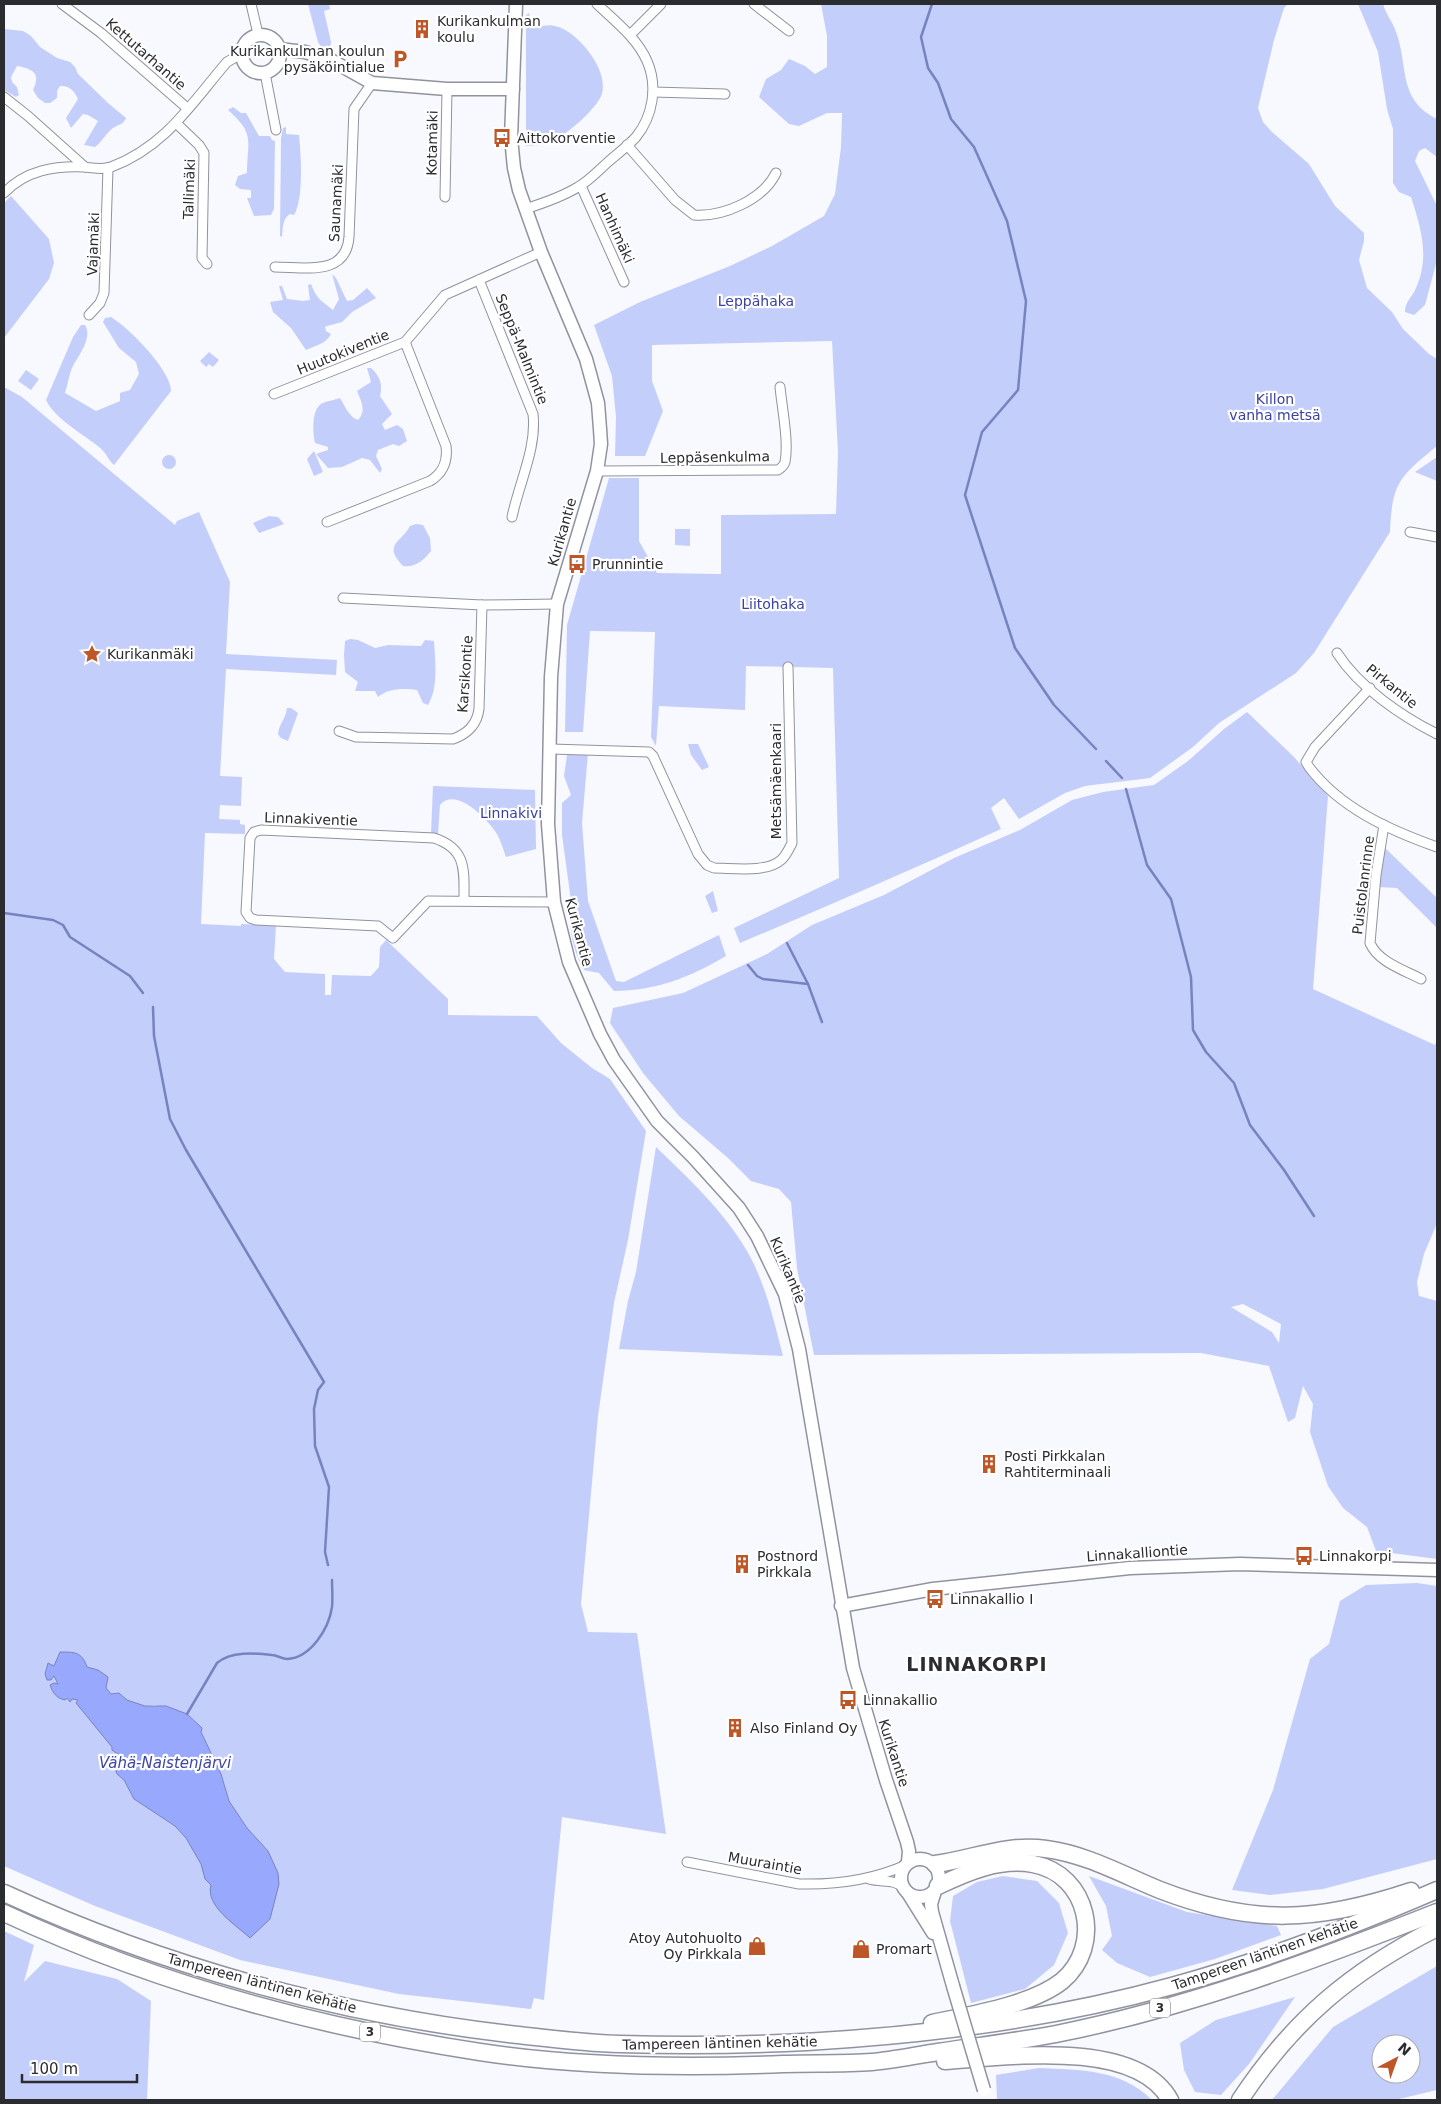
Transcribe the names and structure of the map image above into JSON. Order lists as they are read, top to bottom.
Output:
{
  "streets": {
    "highway": ["Tampereen läntinen kehätie", "3"],
    "main road": ["Kurikantie", "Linnakalliontie"],
    "street": [
      "Kettutarhantie",
      "Kotamäki",
      "Tallimäki",
      "Saunamäki",
      "Hanhimäki",
      "Vajamäki",
      "Seppä-Malmintie",
      "Huutokiventie",
      "Leppäsenkulma",
      "Karsikontie",
      "Pirkantie",
      "Metsämäenkaari",
      "Linnakiventie",
      "Puistolanrinne",
      "Muuraintie"
    ]
  },
  "crossings": [
    ["Seppä-Malmintie", "Huutokiventie"],
    ["Huutokiventie", "Kurikantie"],
    ["Leppäsenkulma", "Kurikantie"],
    ["Kurikantie", "Metsämäenkaari"],
    ["Kurikantie", "Linnakiventie"],
    ["Kurikantie", "Linnakalliontie"],
    ["Kurikantie", "Muuraintie"]
  ],
  "districts": ["LINNAKORPI"],
  "water": ["Vähä-Naistenjärvi"],
  "parks": [
    "Leppähaka",
    "Killon vanha metsä",
    "Liitohaka",
    "Linnakivi"
  ],
  "places": {
    "building": [
      "Kurikankulman koulu",
      "Posti Pirkkalan Rahtiterminaali",
      "Postnord Pirkkala",
      "Also Finland Oy"
    ],
    "parking": ["Kurikankulman koulun pysäköintialue"],
    "bus stop": [
      "Aittokorventie",
      "Prunnintie",
      "Linnakorpi",
      "Linnakallio I",
      "Linnakallio"
    ],
    "place": ["Kurikanmäki"],
    "shop": ["Atoy Autohuolto Oy Pirkkala", "Promart"]
  },
  "scale_bar": "100 m",
  "north": "top right"
}
